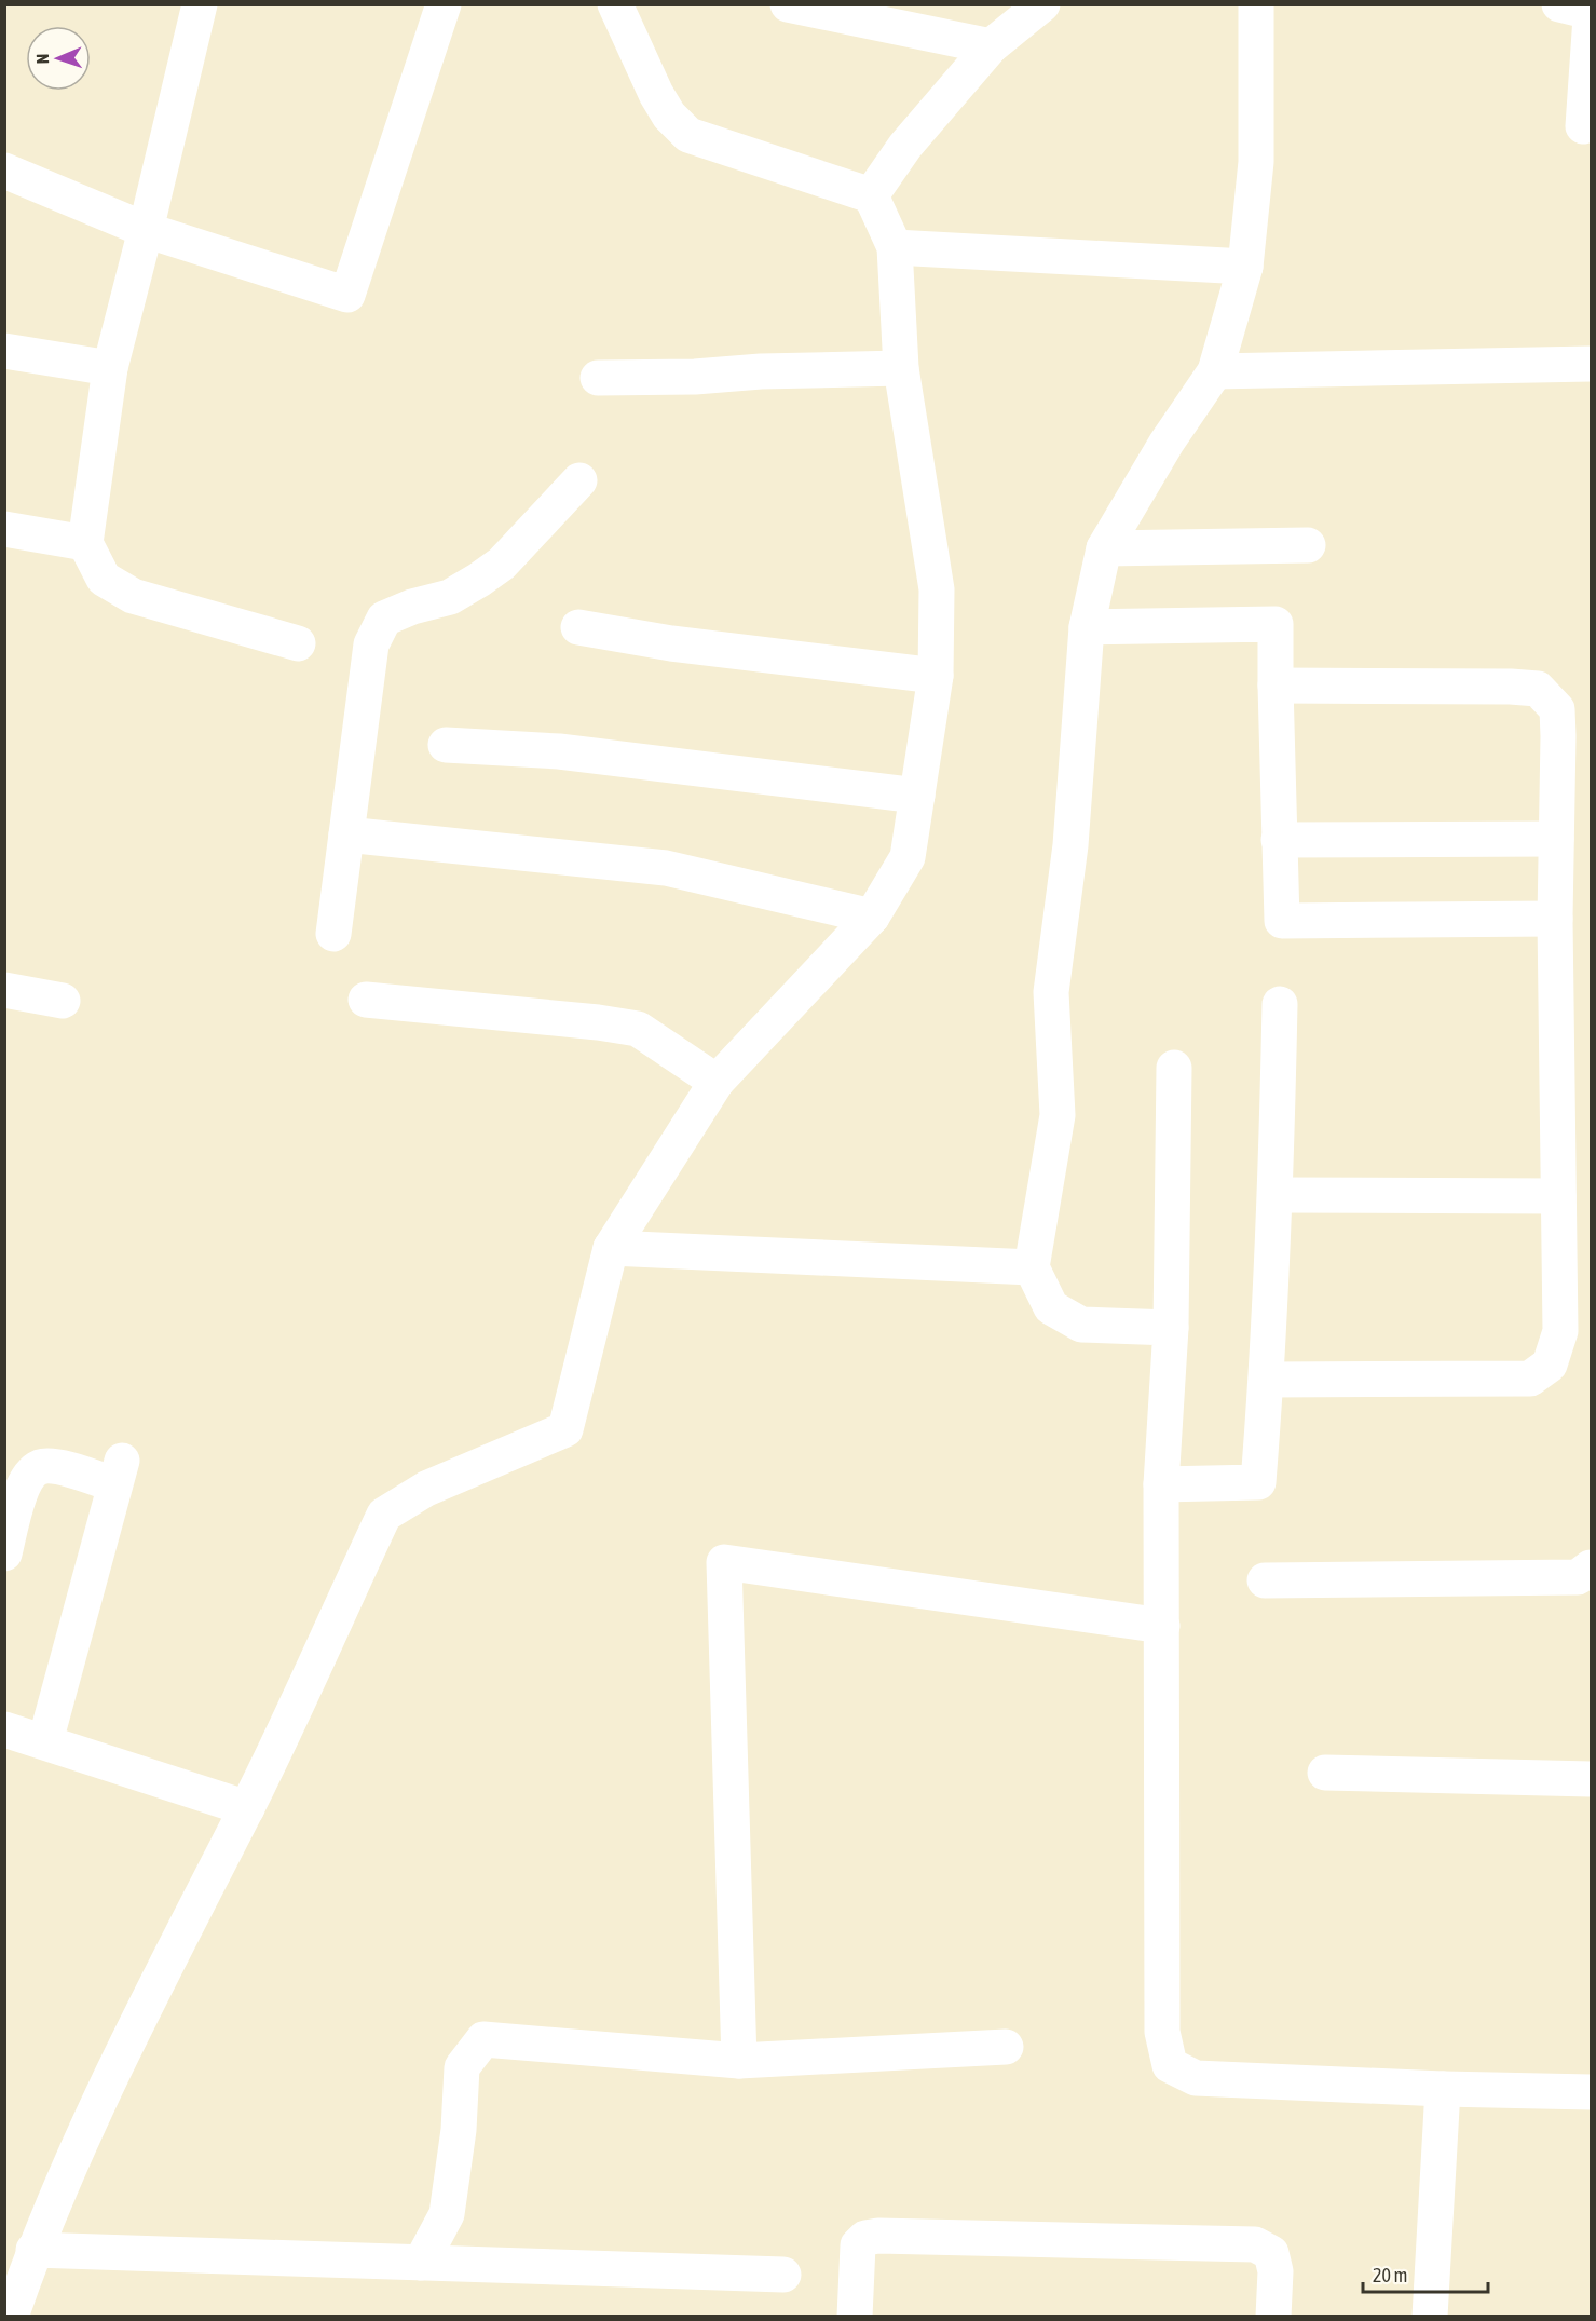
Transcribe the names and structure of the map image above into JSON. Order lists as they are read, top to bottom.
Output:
{
  "scale_bar": "20 m",
  "north": "left"
}
